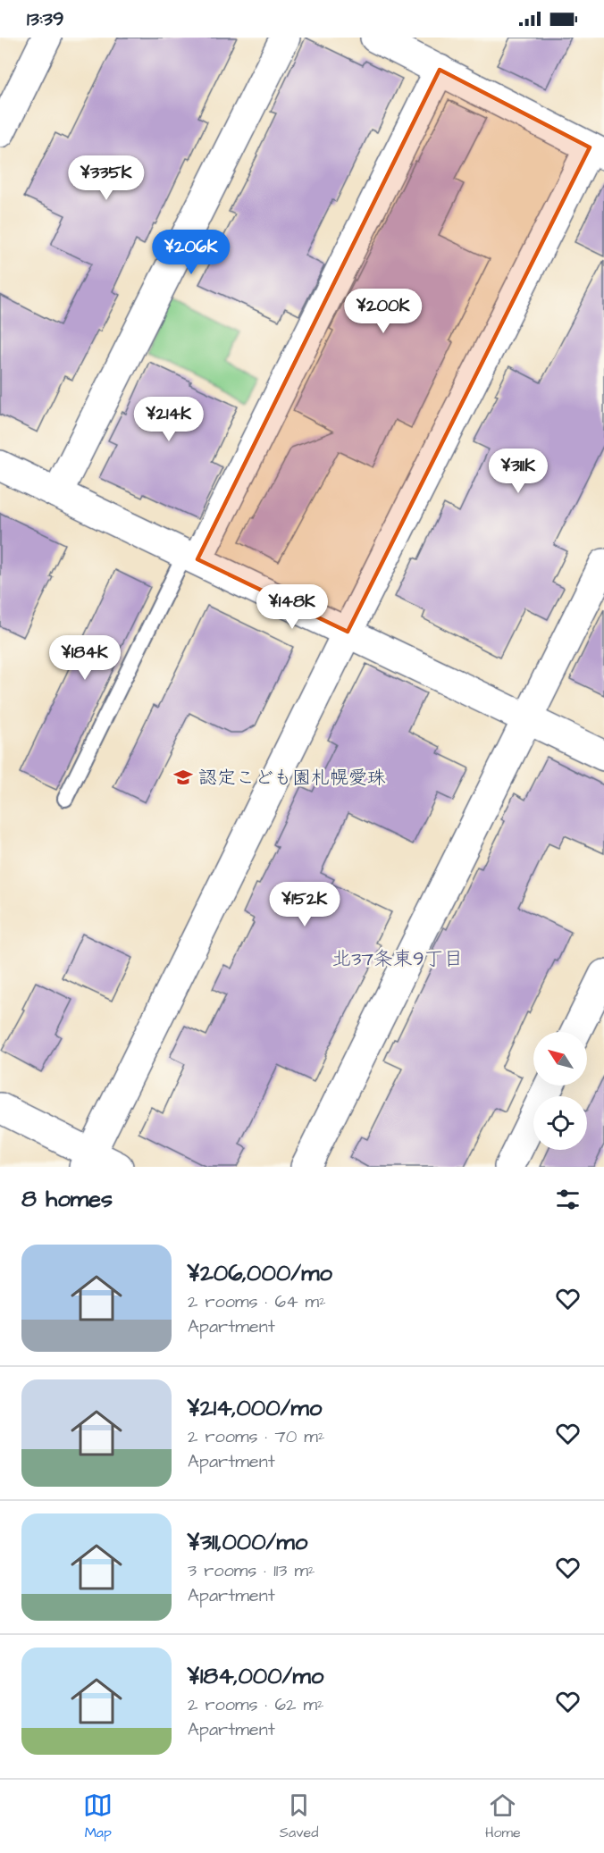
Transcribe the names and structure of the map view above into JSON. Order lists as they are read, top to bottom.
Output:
{
  "districts": ["北37条東9丁目"],
  "places": {
    "school or university": ["認定こども園札幌愛珠"]
  },
  "north": "top left",
  "page": {
    "status": "13:39",
    "price": [
      "¥335K",
      "¥206K",
      "¥200K",
      "¥214K",
      "¥311K",
      "¥148K",
      "¥184K",
      "¥152K"
    ],
    "heading": "8 homes",
    "list": [
      {
        "name": "¥206,000/mo",
        "note": "2 rooms · 64 m² · Apartment"
      },
      {
        "name": "¥214,000/mo",
        "note": "2 rooms · 70 m² · Apartment"
      },
      {
        "name": "¥311,000/mo",
        "note": "3 rooms · 113 m² · Apartment"
      },
      {
        "name": "¥184,000/mo",
        "note": "2 rooms · 62 m² · Apartment"
      }
    ],
    "tabs": ["Map", "Saved", "Home"]
  }
}
